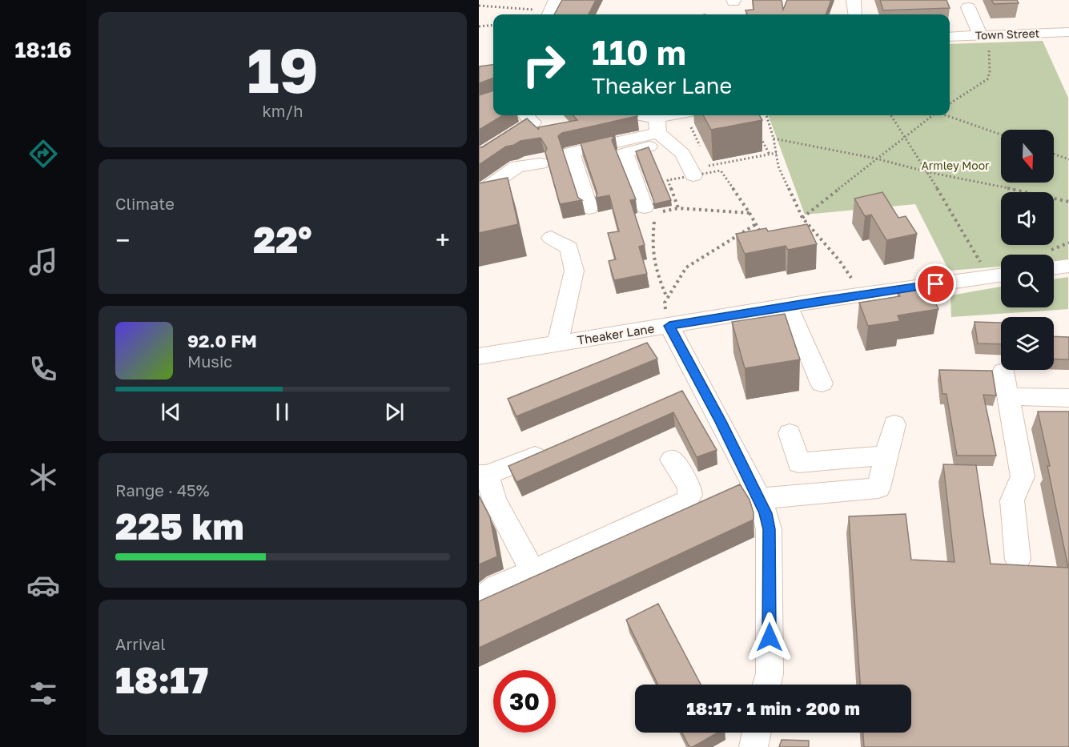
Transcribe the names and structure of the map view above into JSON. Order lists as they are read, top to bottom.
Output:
{
  "streets": {
    "street": ["Town Street", "Theaker Lane"]
  },
  "parks": ["Armley Moor"],
  "north": "bottom",
  "page": {
    "tabs": "18:16",
    "tile": [
      ["19", "km/h"],
      "Climate",
      ["Range · 45%", "225 km"],
      ["Arrival", "18:17"]
    ],
    "turn": ["110 m", "Theaker Lane"],
    "heat": ["−", "22°", "+"],
    "song": ["92.0 FM", "Music"],
    "limit": "30",
    "trip": "18:17 · 1 min · 200 m"
  }
}
